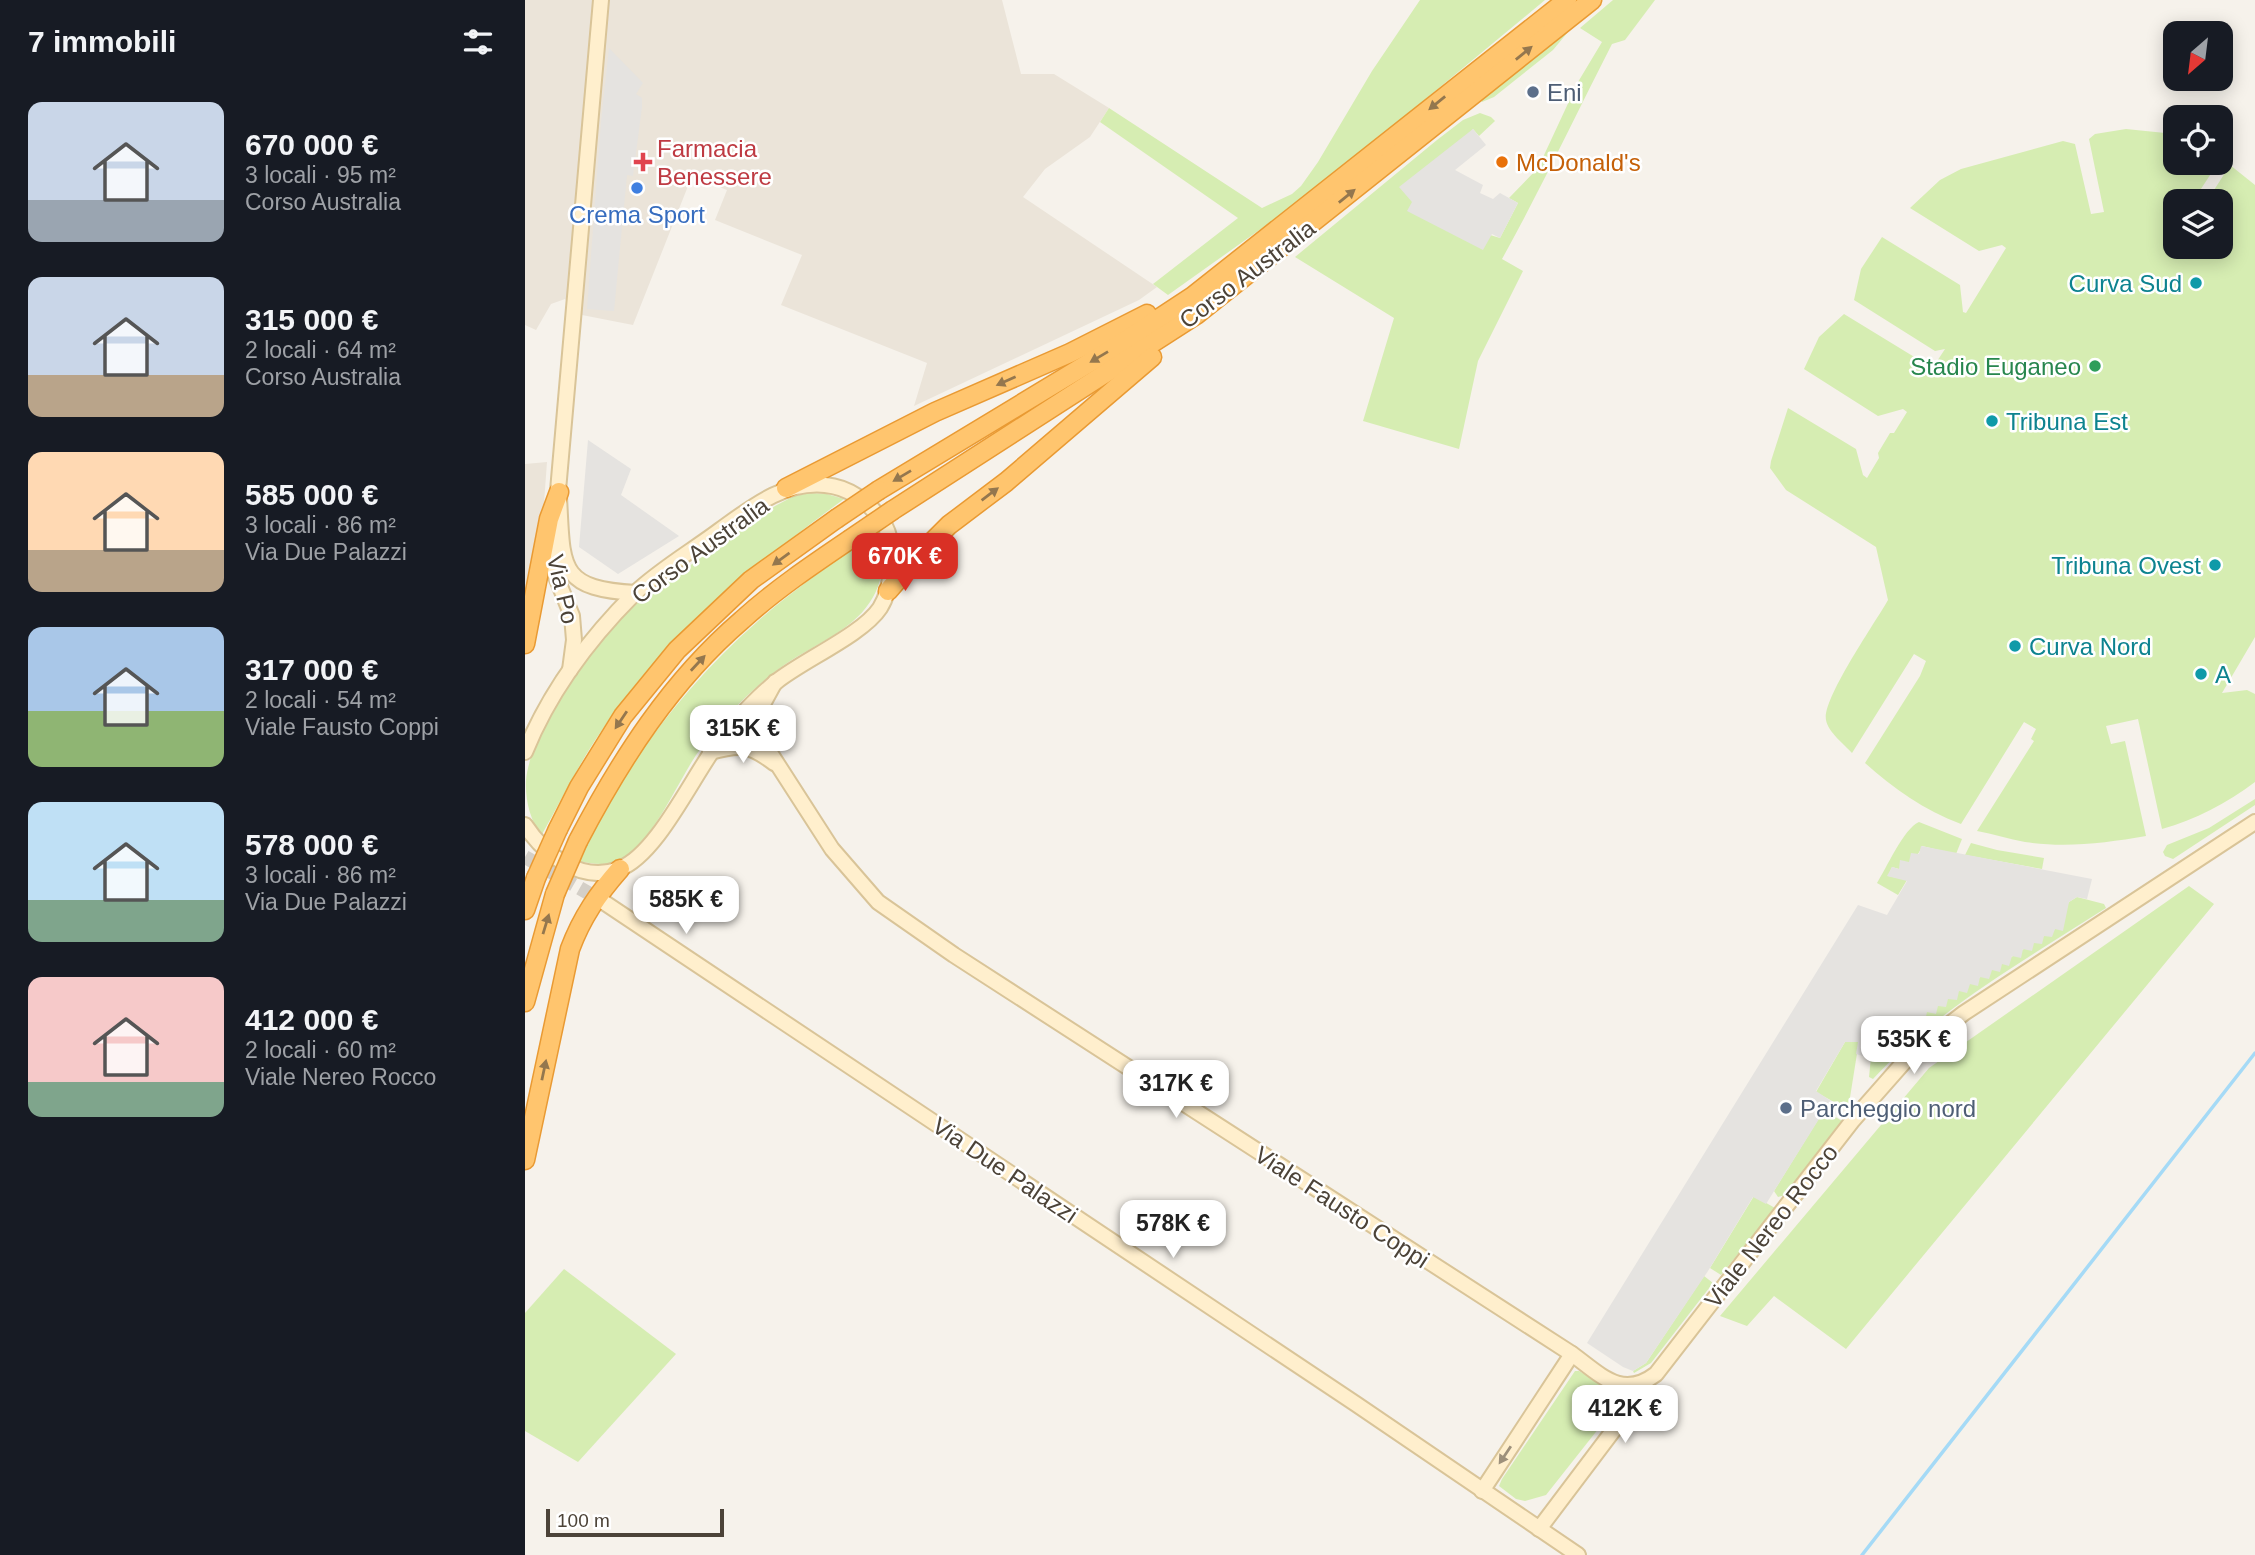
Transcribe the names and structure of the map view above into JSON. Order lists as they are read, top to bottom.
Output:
{
  "streets": {
    "highway": ["Corso Australia"],
    "street": [
      "Via Po",
      "Via Due Palazzi",
      "Viale Fausto Coppi",
      "Viale Nereo Rocco"
    ]
  },
  "crossings": [
    ["Corso Australia", "Via Po"],
    ["Corso Australia", "Viale Fausto Coppi"],
    ["Via Due Palazzi", "Viale Nereo Rocco"],
    ["Viale Fausto Coppi", "Viale Nereo Rocco"]
  ],
  "places": {
    "other": [
      "Eni",
      "McDonald's",
      "Crema Sport",
      "Curva Sud",
      "Stadio Euganeo",
      "Tribuna Est",
      "Tribuna Ovest",
      "Curva Nord",
      "A",
      "Parcheggio nord"
    ],
    "health": ["Farmacia Benessere"]
  },
  "scale_bar": "100 m",
  "north": "bottom left",
  "page": {
    "heading": "7 immobili",
    "list": [
      {
        "name": "670 000 €",
        "note": "3 locali · 95 m² · Corso Australia"
      },
      {
        "name": "315 000 €",
        "note": "2 locali · 64 m² · Corso Australia"
      },
      {
        "name": "585 000 €",
        "note": "3 locali · 86 m² · Via Due Palazzi"
      },
      {
        "name": "317 000 €",
        "note": "2 locali · 54 m² · Viale Fausto Coppi"
      },
      {
        "name": "578 000 €",
        "note": "3 locali · 86 m² · Via Due Palazzi"
      },
      {
        "name": "412 000 €",
        "note": "2 locali · 60 m² · Viale Nereo Rocco"
      }
    ],
    "price": [
      "670K €",
      "315K €",
      "585K €",
      "535K €",
      "317K €",
      "578K €",
      "412K €"
    ],
    "scale": "100 m"
  }
}
